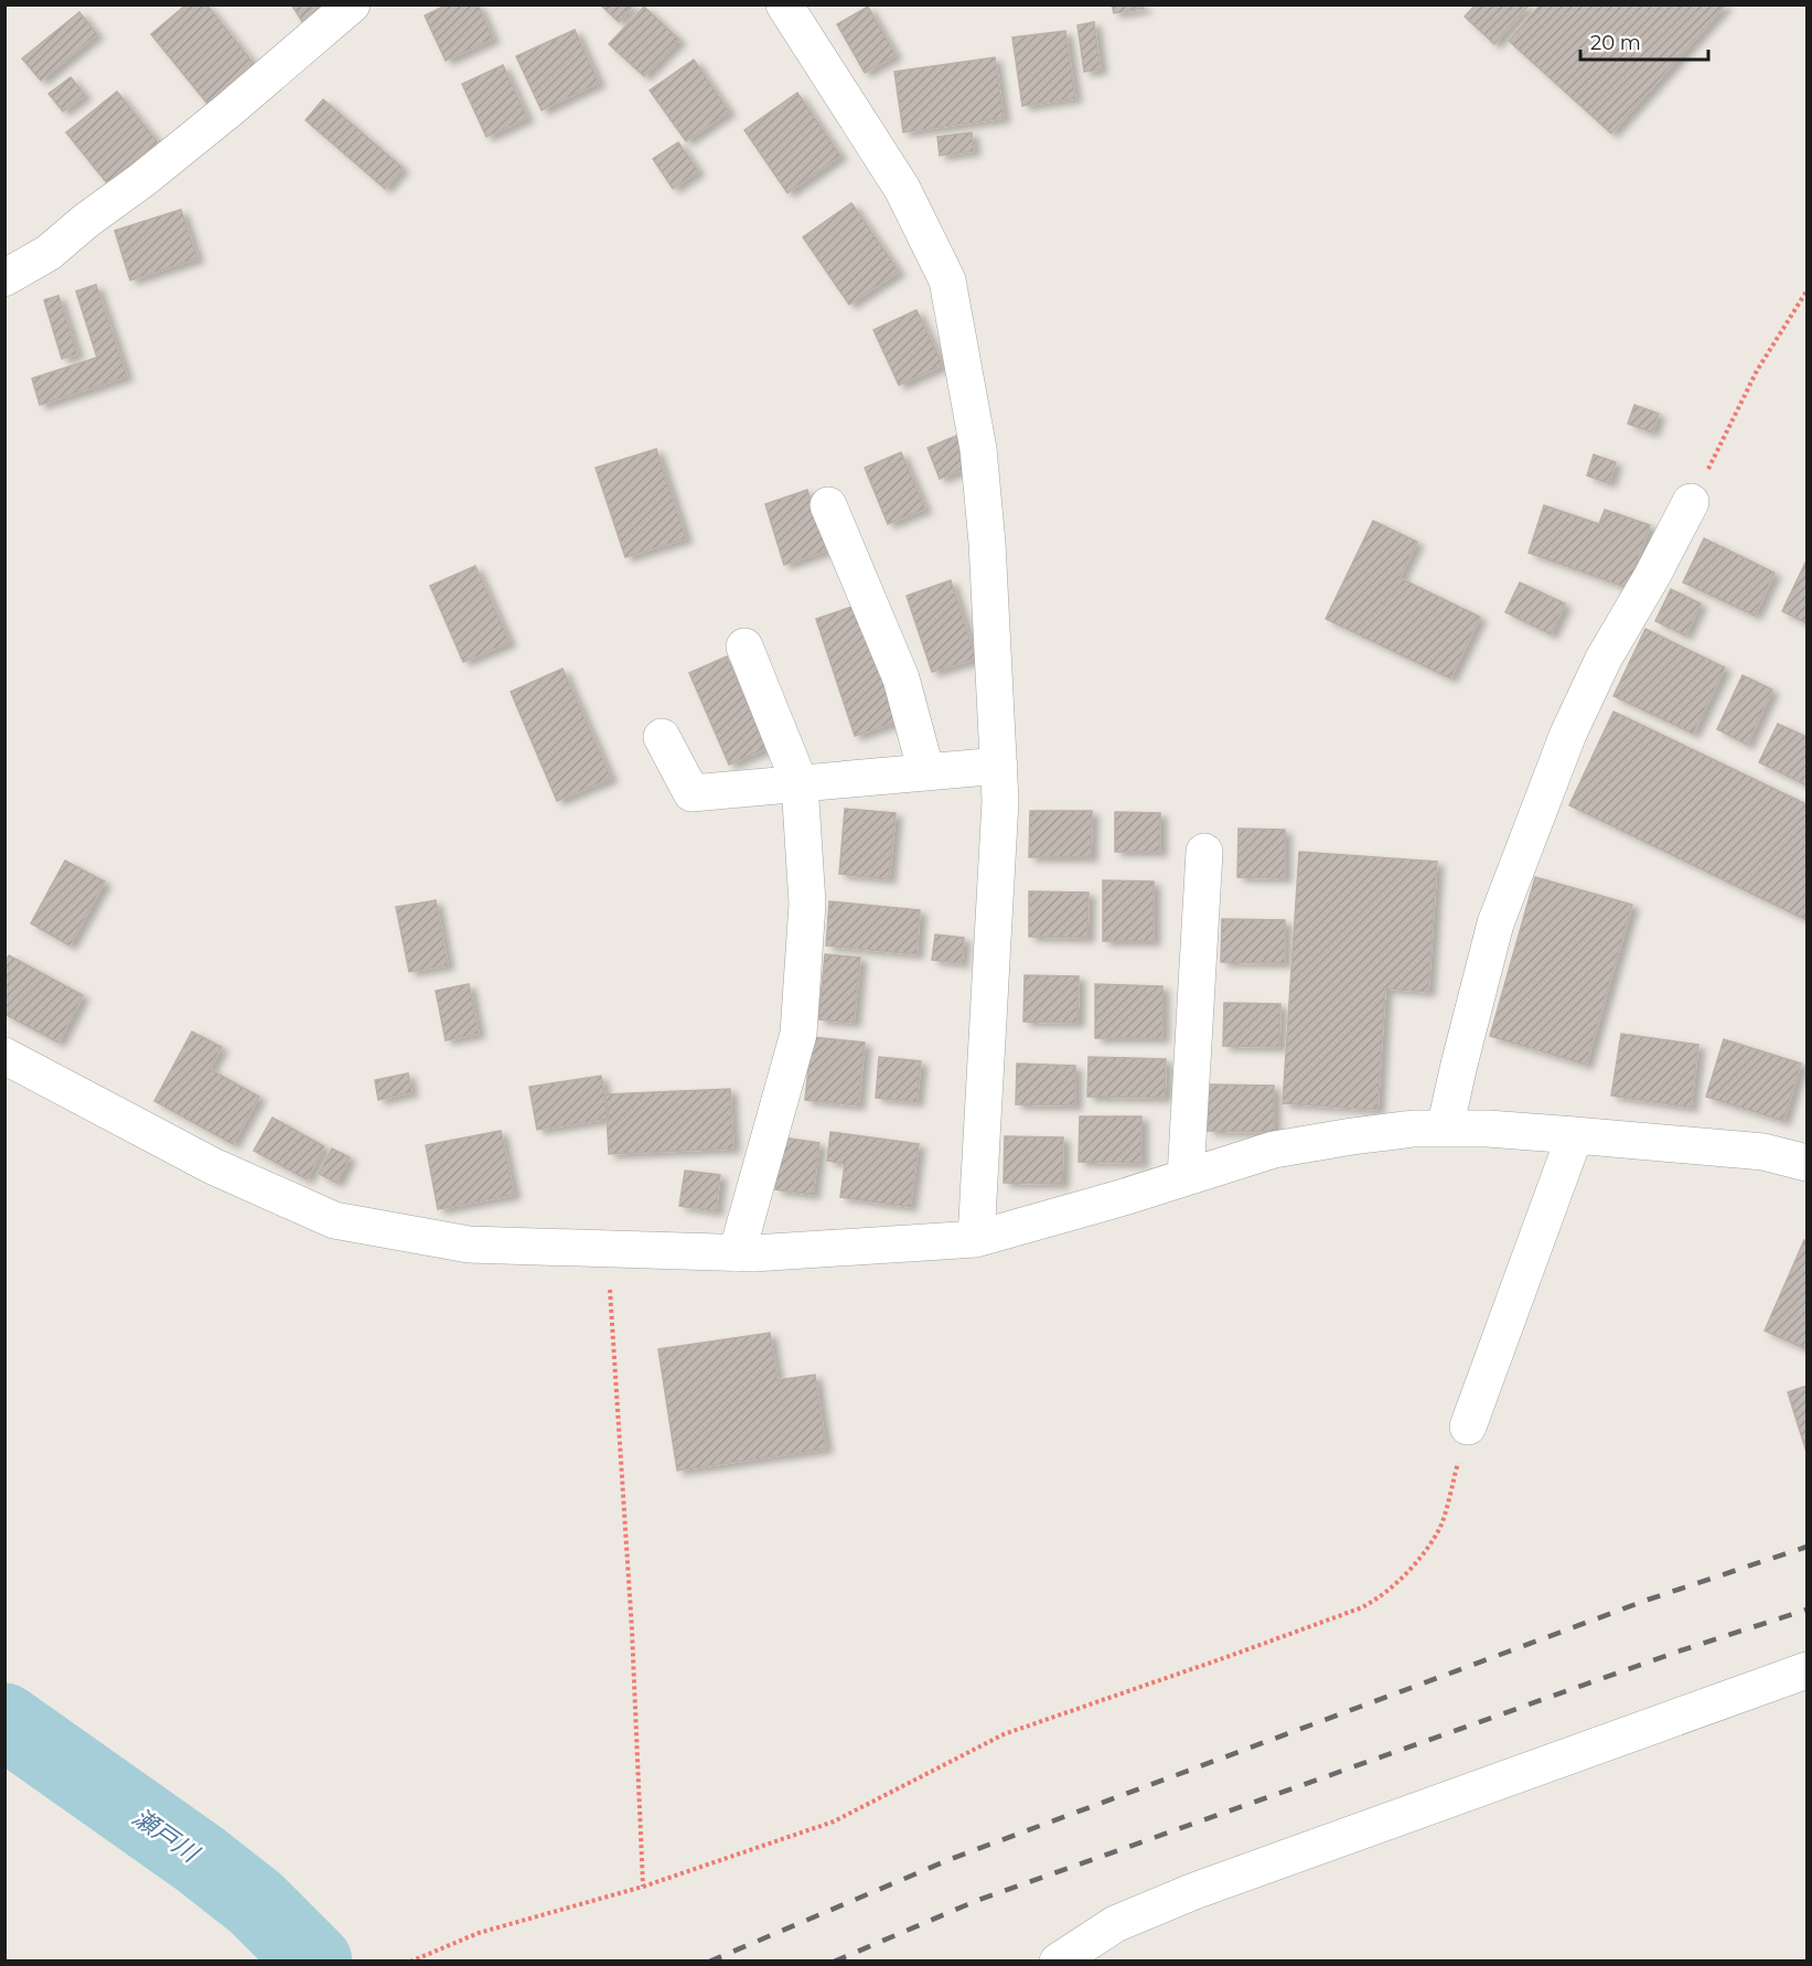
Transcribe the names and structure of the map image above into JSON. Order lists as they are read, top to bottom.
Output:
{
  "water": ["瀬戸川"],
  "scale_bar": "20 m"
}
